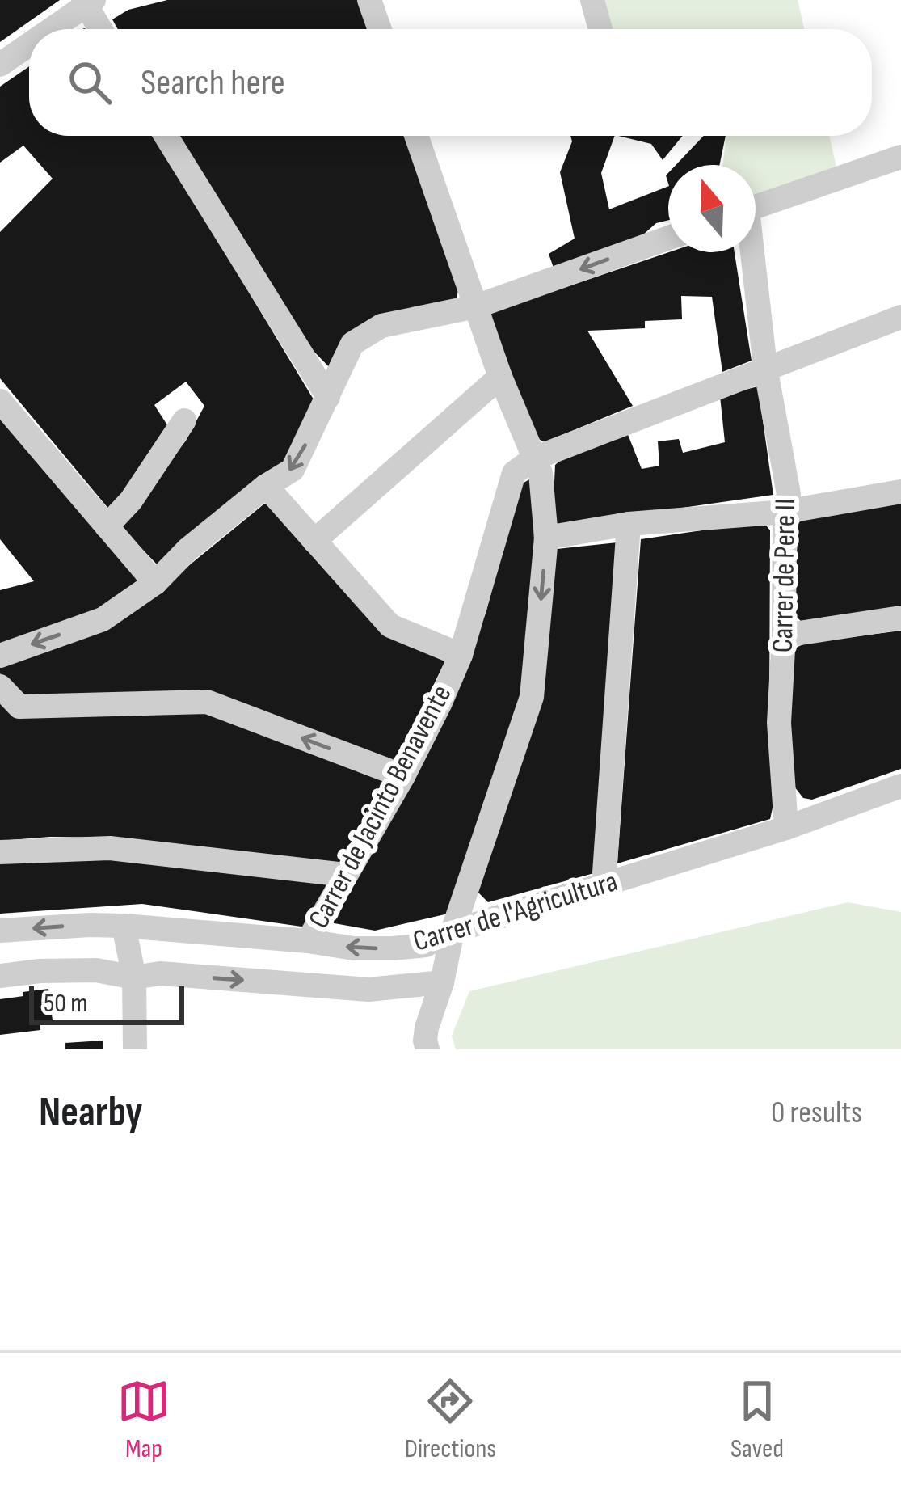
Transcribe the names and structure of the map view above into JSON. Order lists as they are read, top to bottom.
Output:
{
  "streets": {
    "street": ["Carrer de Pere II", "Carrer de Jacinto Benavente", "Carrer de l'Agricultura"]
  },
  "crossings": [
    ["Carrer de Pere II", "Carrer de l'Agricultura"],
    ["Carrer de Jacinto Benavente", "Carrer de l'Agricultura"]
  ],
  "scale_bar": "50 m",
  "north": "top",
  "page": {
    "search": "Search here",
    "scale": "50 m",
    "heading": ["Nearby", "0 results"],
    "nav": ["Map", "Directions", "Saved"]
  }
}
